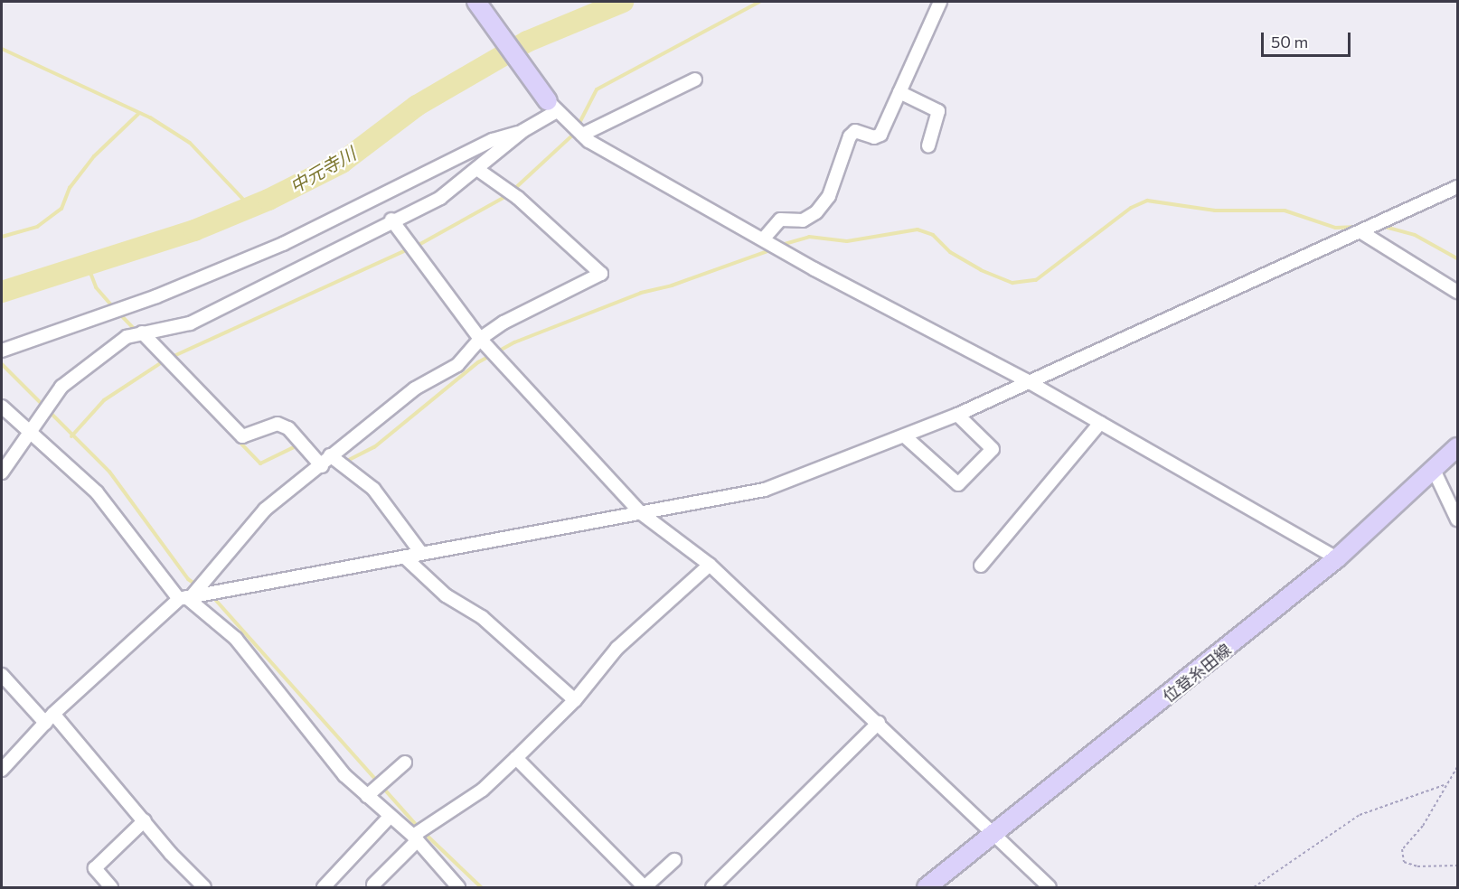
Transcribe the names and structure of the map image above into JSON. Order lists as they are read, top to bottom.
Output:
{
  "streets": {
    "main road": ["位登糸田線"]
  },
  "water": ["中元寺川"],
  "scale_bar": "50 m"
}
